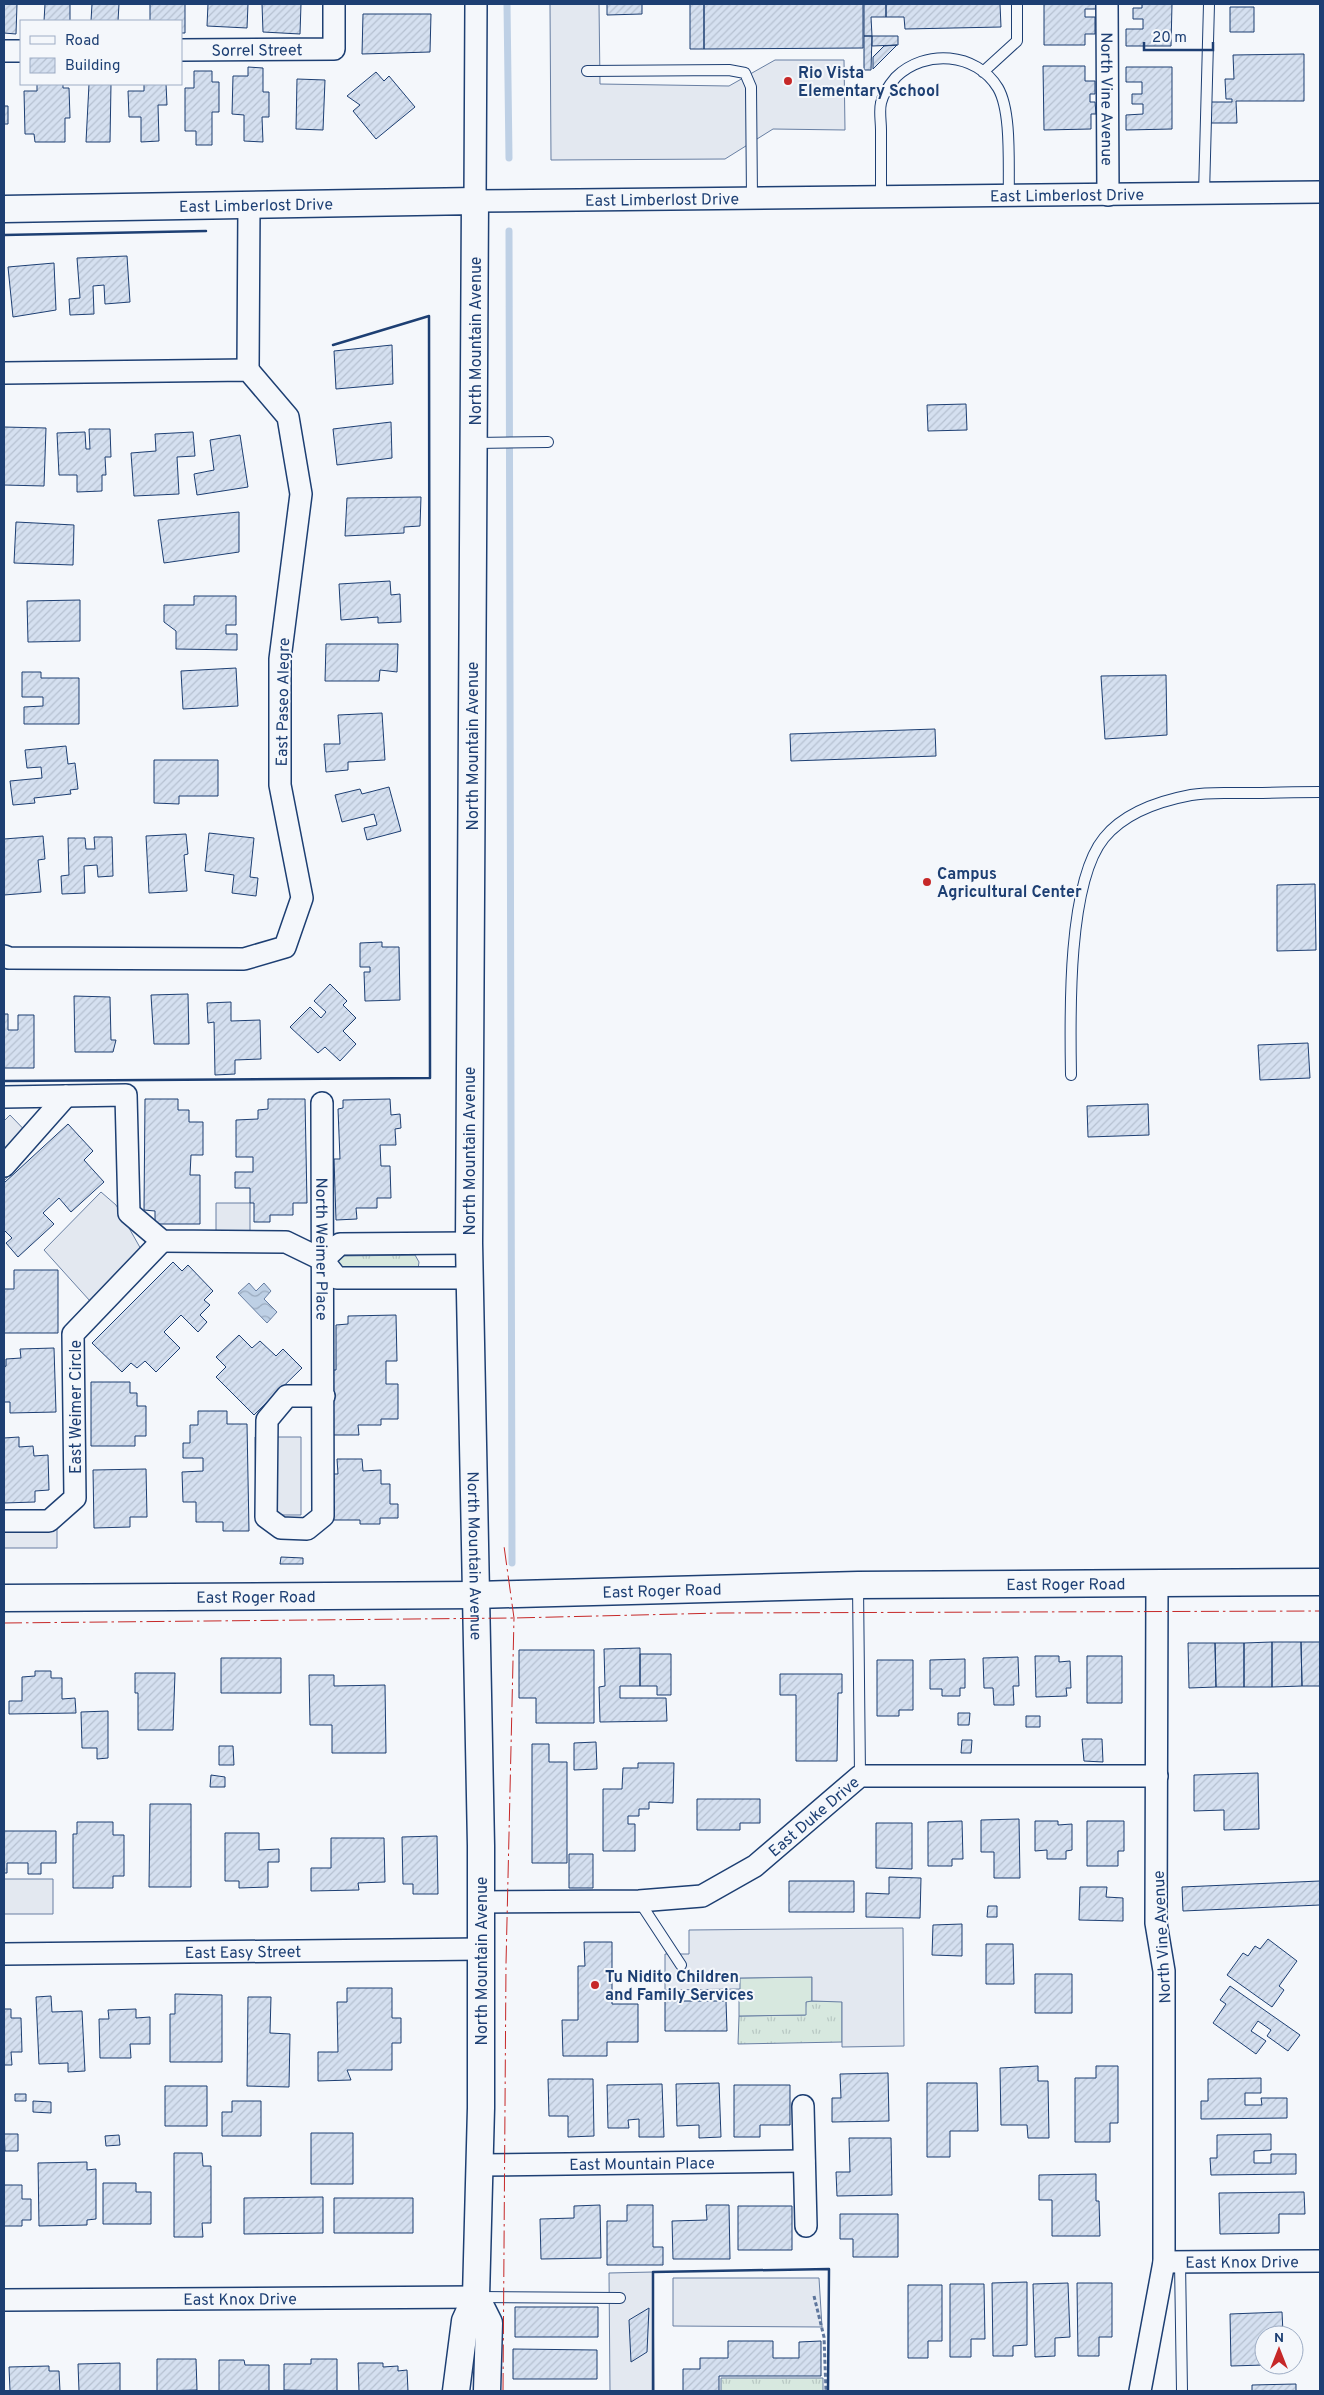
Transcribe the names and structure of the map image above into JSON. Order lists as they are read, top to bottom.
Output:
{
  "streets": {
    "street": [
      "Sorrel Street",
      "North Vine Avenue",
      "East Limberlost Drive",
      "North Mountain Avenue",
      "East Paseo Alegre",
      "North Weimer Place",
      "East Weimer Circle",
      "East Roger Road",
      "East Duke Drive",
      "East Easy Street",
      "East Mountain Place",
      "East Knox Drive"
    ]
  },
  "crossings": [
    ["North Vine Avenue", "East Limberlost Drive"],
    ["North Vine Avenue", "East Roger Road"],
    ["North Vine Avenue", "East Duke Drive"],
    ["North Vine Avenue", "East Knox Drive"],
    ["East Limberlost Drive", "North Mountain Avenue"],
    ["North Mountain Avenue", "East Roger Road"],
    ["North Mountain Avenue", "East Duke Drive"],
    ["North Mountain Avenue", "East Easy Street"],
    ["North Mountain Avenue", "East Mountain Place"],
    ["North Mountain Avenue", "East Knox Drive"]
  ],
  "places": ["Rio Vista Elementary School", "Campus Agricultural Center", "Tu Nidito Children and Family Services"],
  "legend": ["Road", "Building"],
  "scale_bar": "20 m",
  "north": "top"
}
